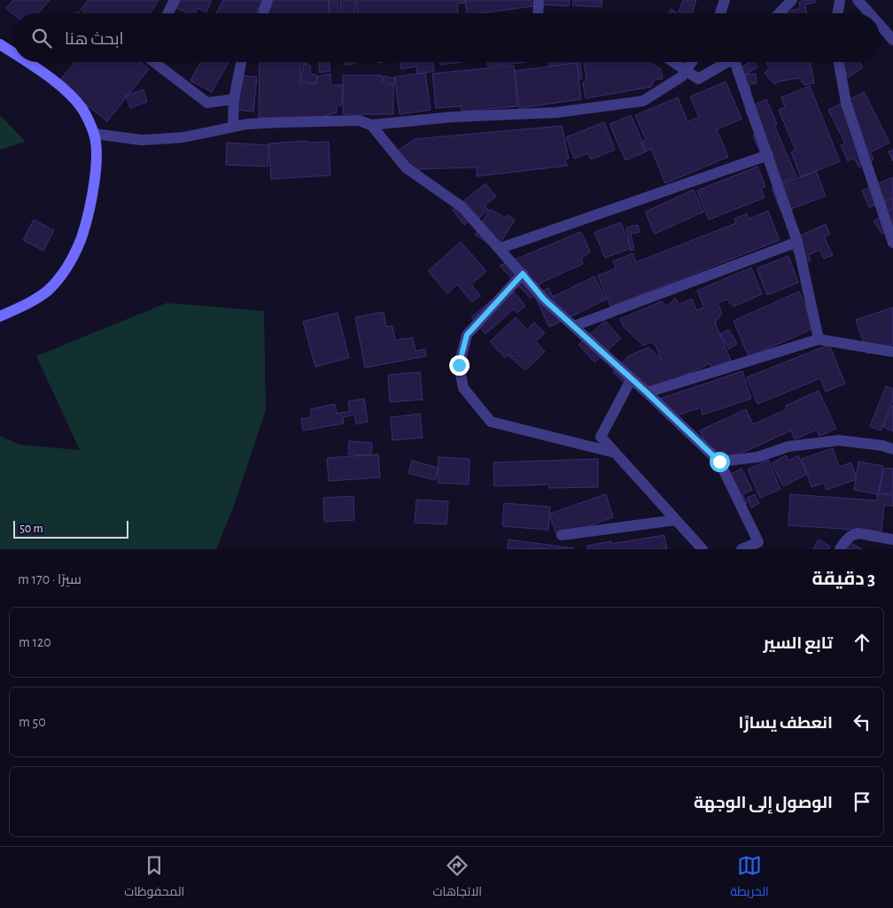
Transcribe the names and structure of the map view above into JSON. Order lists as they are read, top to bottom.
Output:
{
  "scale_bar": "50 m",
  "page": {
    "search": "ابحث هنا",
    "scale": "50 m",
    "heading": ["3 دقيقة", "سيرًا · 170 m"],
    "list": [
      ["تابع السير", "120 m"],
      ["انعطف يسارًا", "50 m"],
      "الوصول إلى الوجهة"
    ],
    "nav": ["الخريطة", "الاتجاهات", "المحفوظات"]
  }
}
